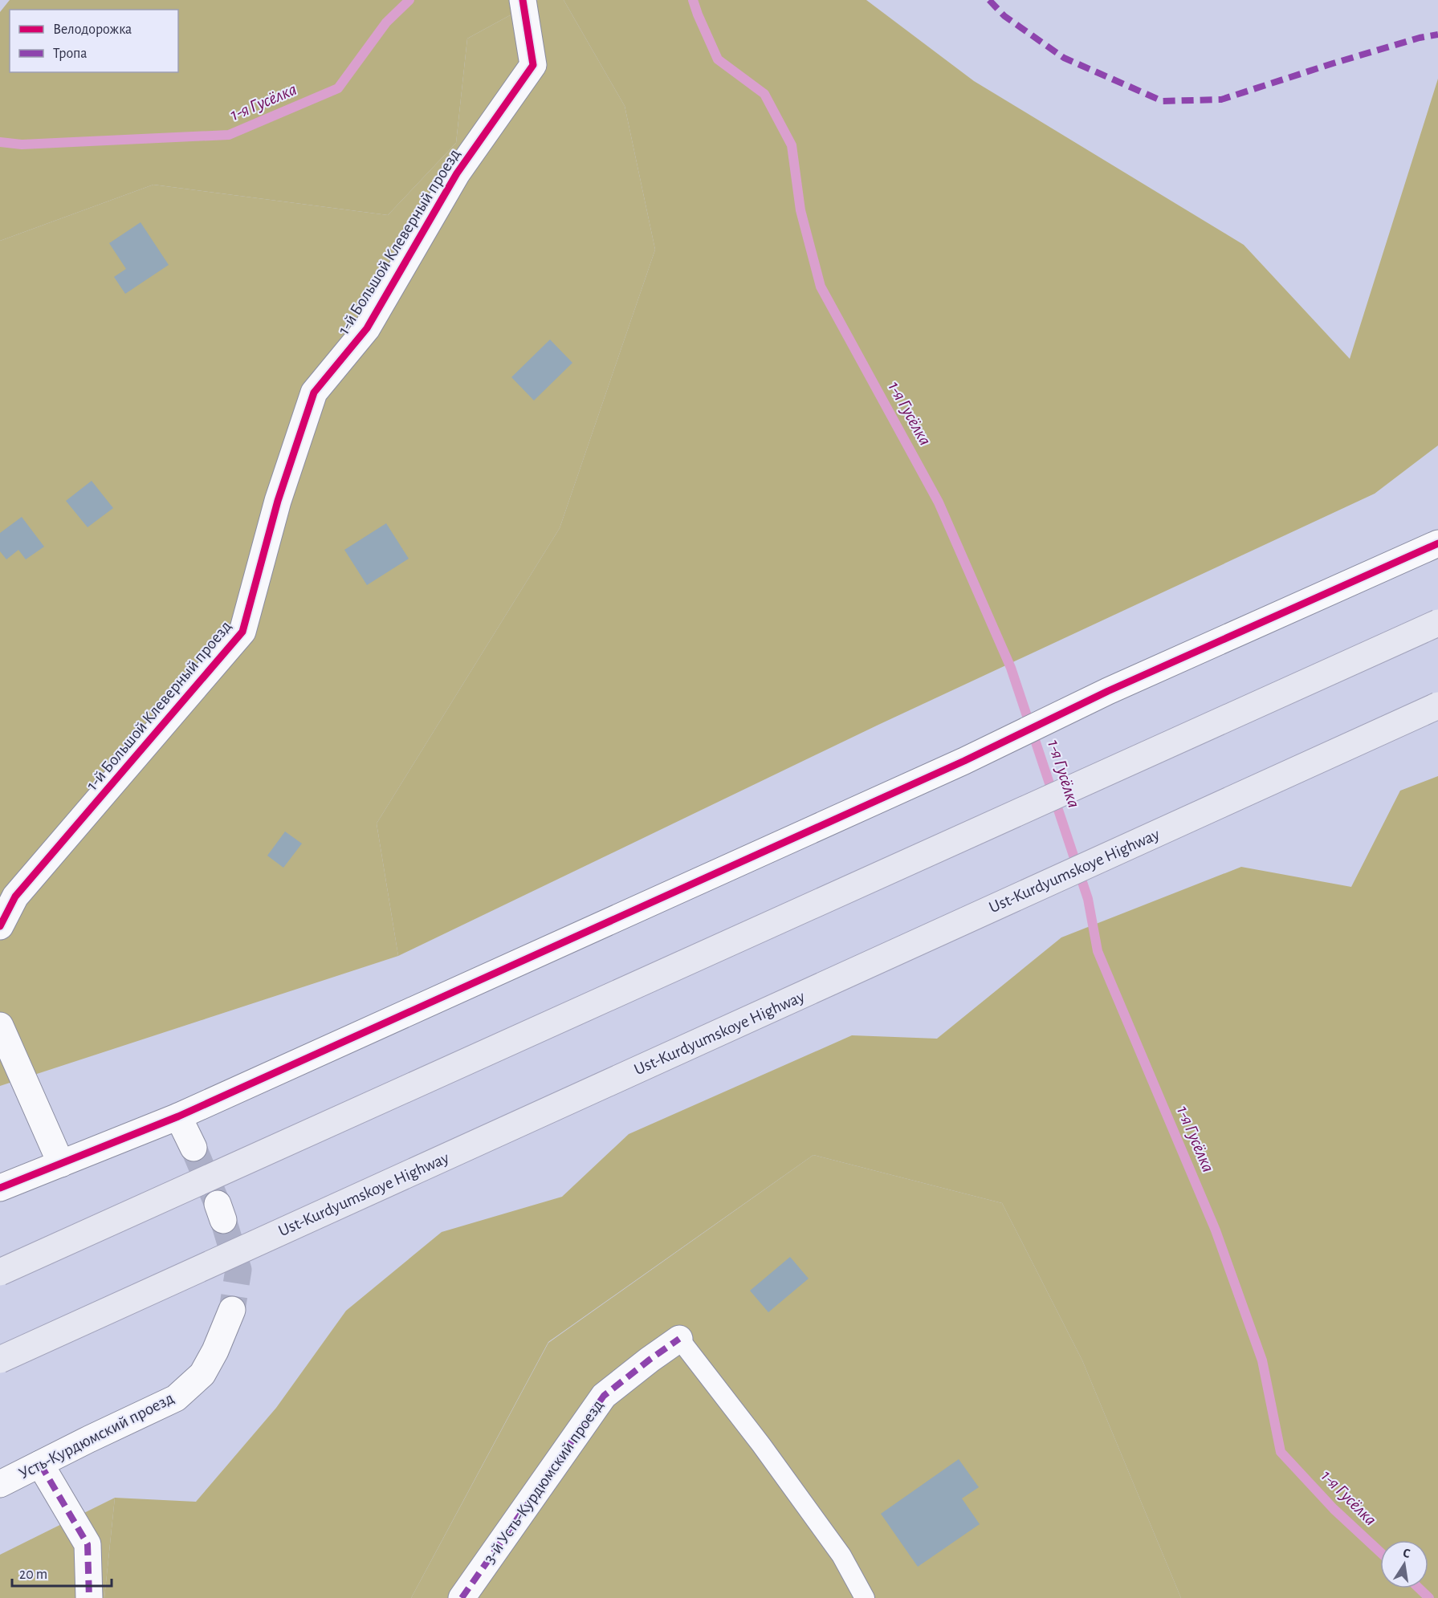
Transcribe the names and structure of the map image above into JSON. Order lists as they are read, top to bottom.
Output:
{
  "streets": {
    "main road": ["Ust-Kurdyumskoye Highway"],
    "street": ["1-й Большой Клеверный проезд", "Усть-Курдюмский проезд", "3-й Усть-Курдюмский проезд"]
  },
  "water": ["1-я Гусёлка"],
  "legend": ["Велодорожка", "Тропа"],
  "scale_bar": "20 m",
  "north": "top"
}
